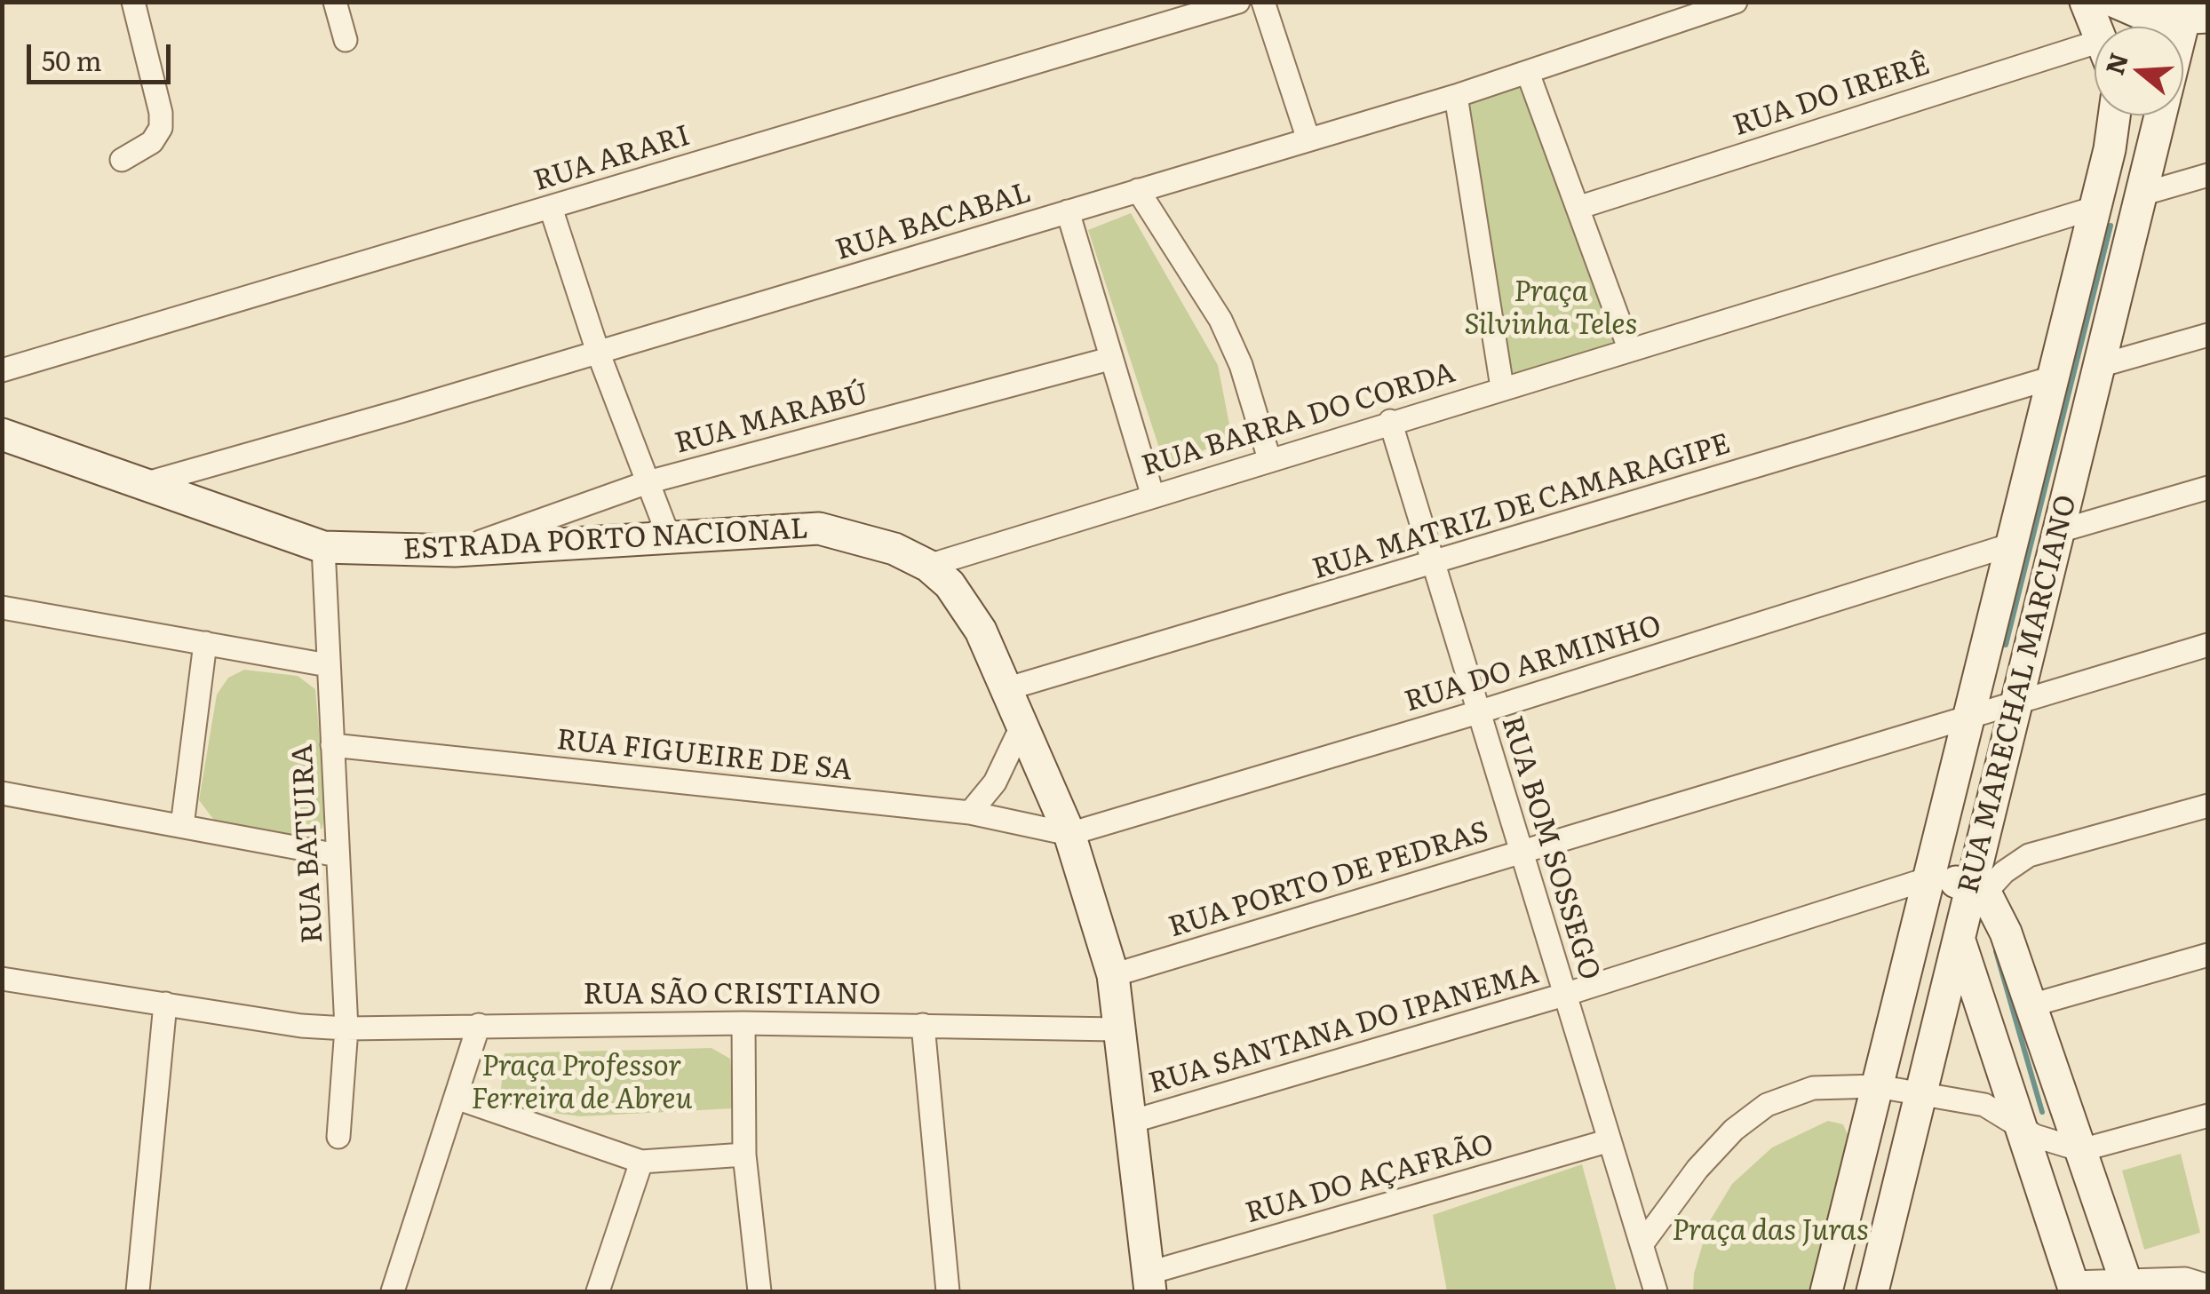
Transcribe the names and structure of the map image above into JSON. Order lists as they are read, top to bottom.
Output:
{
  "streets": {
    "main road": ["ESTRADA PORTO NACIONAL", "RUA MARECHAL MARCIANO"],
    "street": [
      "RUA DO IRERÊ",
      "RUA ARARI",
      "RUA BACABAL",
      "RUA MARABÚ",
      "RUA BARRA DO CORDA",
      "RUA MATRIZ DE CAMARAGIPE",
      "RUA DO ARMINHO",
      "RUA FIGUEIRE DE SA",
      "RUA BATUIRA",
      "RUA BOM SOSSEGO",
      "RUA PORTO DE PEDRAS",
      "RUA SÃO CRISTIANO",
      "RUA SANTANA DO IPANEMA",
      "RUA DO AÇAFRÃO"
    ]
  },
  "crossings": [
    ["RUA BACABAL", "ESTRADA PORTO NACIONAL"],
    ["RUA MARABÚ", "ESTRADA PORTO NACIONAL"],
    ["RUA BARRA DO CORDA", "ESTRADA PORTO NACIONAL"],
    ["RUA BARRA DO CORDA", "RUA MARECHAL MARCIANO"],
    ["RUA BARRA DO CORDA", "RUA BOM SOSSEGO"],
    ["RUA MATRIZ DE CAMARAGIPE", "ESTRADA PORTO NACIONAL"],
    ["RUA MATRIZ DE CAMARAGIPE", "RUA MARECHAL MARCIANO"],
    ["RUA MATRIZ DE CAMARAGIPE", "RUA BOM SOSSEGO"],
    ["ESTRADA PORTO NACIONAL", "RUA DO ARMINHO"],
    ["ESTRADA PORTO NACIONAL", "RUA FIGUEIRE DE SA"],
    ["ESTRADA PORTO NACIONAL", "RUA BATUIRA"],
    ["ESTRADA PORTO NACIONAL", "RUA PORTO DE PEDRAS"],
    ["ESTRADA PORTO NACIONAL", "RUA SÃO CRISTIANO"],
    ["ESTRADA PORTO NACIONAL", "RUA SANTANA DO IPANEMA"],
    ["ESTRADA PORTO NACIONAL", "RUA DO AÇAFRÃO"],
    ["RUA DO ARMINHO", "RUA MARECHAL MARCIANO"],
    ["RUA DO ARMINHO", "RUA FIGUEIRE DE SA"],
    ["RUA DO ARMINHO", "RUA BOM SOSSEGO"],
    ["RUA MARECHAL MARCIANO", "RUA PORTO DE PEDRAS"],
    ["RUA MARECHAL MARCIANO", "RUA SANTANA DO IPANEMA"],
    ["RUA FIGUEIRE DE SA", "RUA BATUIRA"],
    ["RUA BATUIRA", "RUA SÃO CRISTIANO"],
    ["RUA BOM SOSSEGO", "RUA PORTO DE PEDRAS"],
    ["RUA BOM SOSSEGO", "RUA SANTANA DO IPANEMA"],
    ["RUA BOM SOSSEGO", "RUA DO AÇAFRÃO"]
  ],
  "parks": ["Praça Silvinha Teles", "Praça Professor Ferreira de Abreu", "Praça das Juras"],
  "scale_bar": "50 m",
  "north": "left"
}
